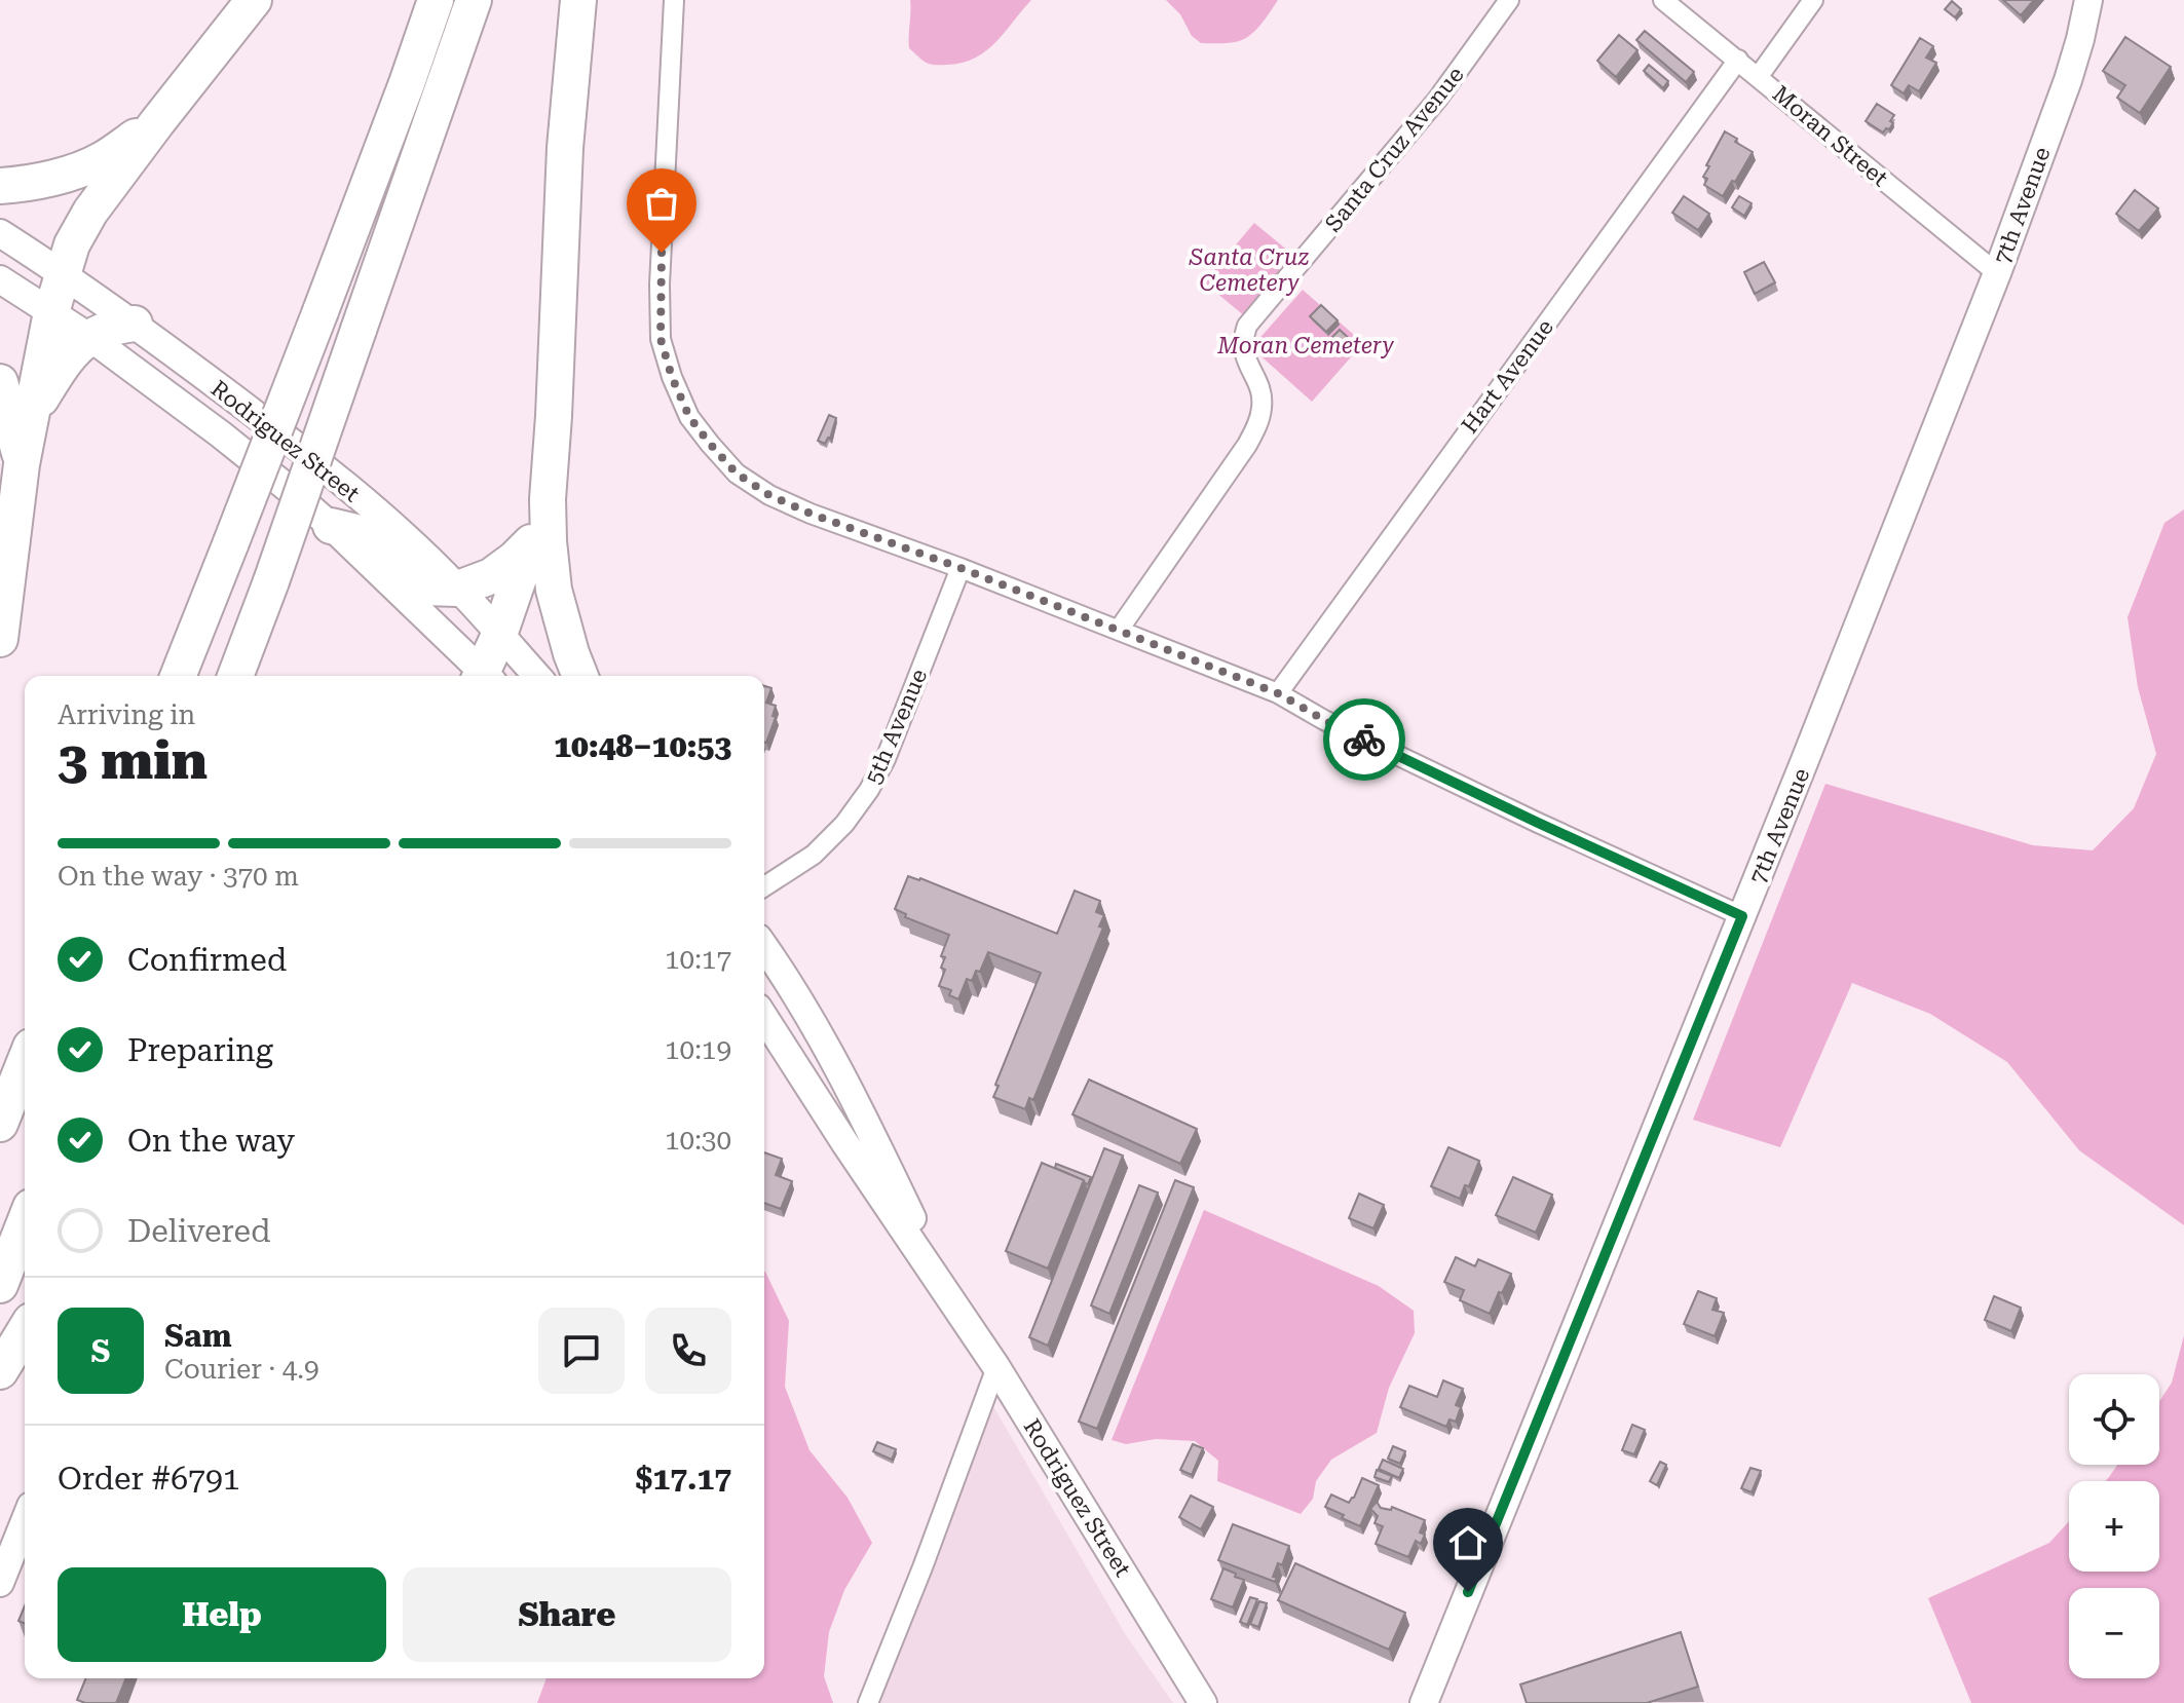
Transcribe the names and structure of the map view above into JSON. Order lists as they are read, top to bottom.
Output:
{
  "streets": {
    "main road": ["7th Avenue", "Rodriguez Street"],
    "street": [
      "Moran Street",
      "Santa Cruz Avenue",
      "Hart Avenue",
      "5th Avenue"
    ]
  },
  "crossings": [
    ["Moran Street", "7th Avenue"],
    ["Moran Street", "Hart Avenue"]
  ],
  "parks": ["Santa Cruz Cemetery", "Moran Cemetery"],
  "page": {
    "heading": ["3 min", "Arriving in", "10:48–10:53"],
    "panel": [
      "Sam",
      "Courier · 4.9",
      "Order #6791",
      "$17.17"
    ],
    "bar": "On the way · 370 m",
    "list": [
      ["Confirmed", "10:17"],
      ["Preparing", "10:19"],
      ["On the way", "10:30"],
      "Delivered"
    ],
    "round": "S",
    "map_buttons": ["+", "−"],
    "buttons": ["Help", "Share"]
  }
}
